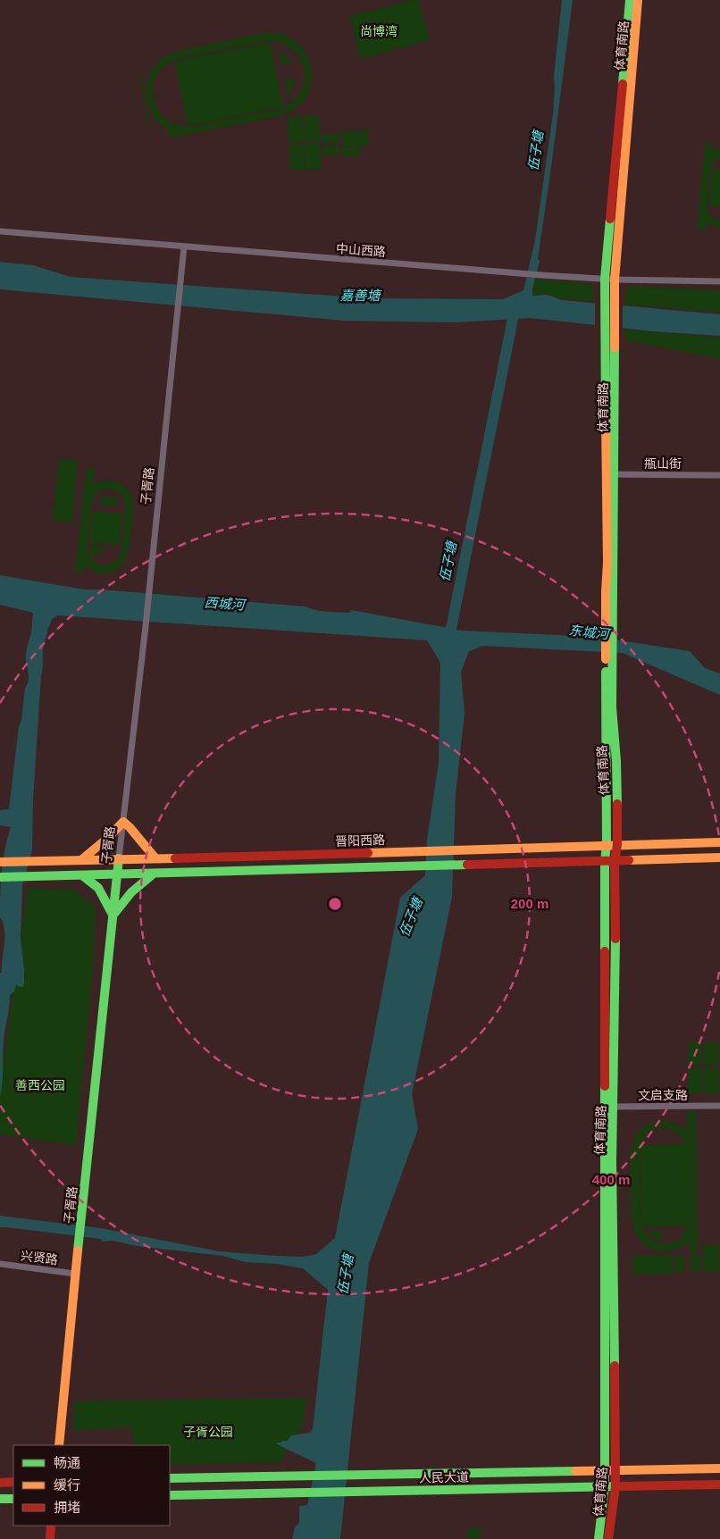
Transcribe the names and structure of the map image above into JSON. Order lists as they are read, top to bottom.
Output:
{
  "streets": {
    "main road": [
      "体育南路",
      "子胥路",
      "晋阳西路",
      "人民大道"
    ],
    "street": [
      "中山西路",
      "甁山街",
      "文启支路",
      "兴贤路"
    ]
  },
  "crossings": [
    ["体育南路", "中山西路"],
    ["体育南路", "甁山街"],
    ["体育南路", "晋阳西路"],
    ["体育南路", "文启支路"],
    ["体育南路", "人民大道"],
    ["中山西路", "子胥路"],
    ["子胥路", "晋阳西路"],
    ["子胥路", "兴贤路"]
  ],
  "water": [
    "伍子塘",
    "嘉善塘",
    "西城河",
    "东城河"
  ],
  "parks": ["尚博湾", "善西公园", "子胥公园"],
  "legend": ["畅通", "缓行", "拥堵"],
  "rings": ["200 m", "400 m"]
}
